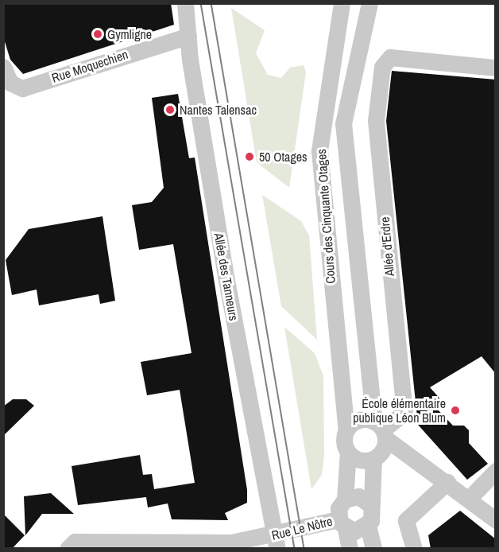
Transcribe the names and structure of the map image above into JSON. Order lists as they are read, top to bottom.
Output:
{
  "streets": {
    "street": [
      "Rue Moquechien",
      "Cours des Cinquante Otages",
      "Allée d'Erdre",
      "Allée des Tanneurs",
      "Rue Le Nôtre"
    ]
  },
  "crossings": [
    ["Rue Moquechien", "Allée des Tanneurs"],
    ["Cours des Cinquante Otages", "Allée d'Erdre"],
    ["Cours des Cinquante Otages", "Rue Le Nôtre"],
    ["Allée des Tanneurs", "Rue Le Nôtre"]
  ],
  "places": [
    "Gymligne",
    "Nantes Talensac",
    "50 Otages",
    "École élémentaire publique Léon Blum"
  ]
}
